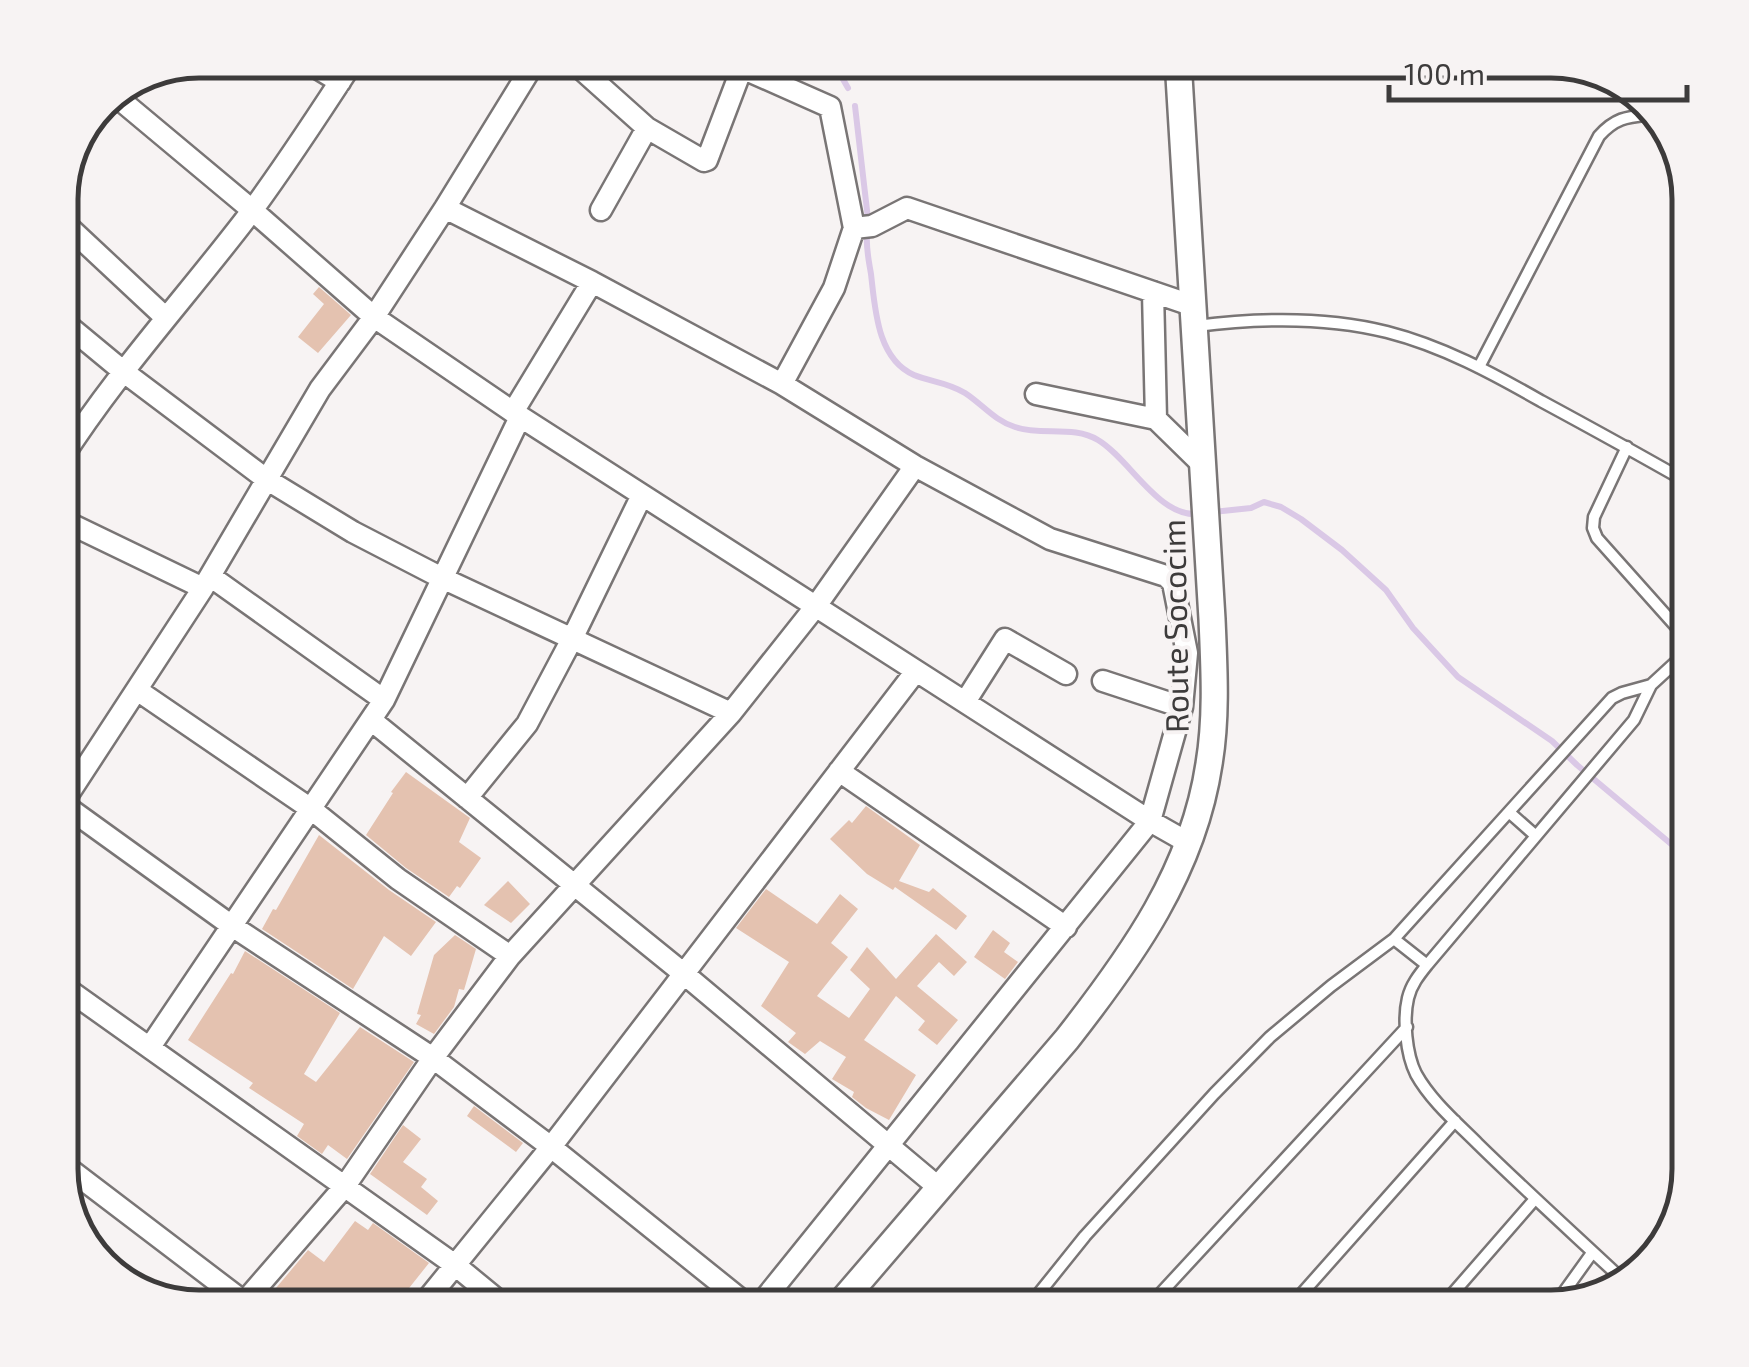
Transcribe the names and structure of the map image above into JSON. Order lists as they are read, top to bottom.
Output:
{
  "streets": {
    "street": ["Route Sococim"]
  },
  "scale_bar": "100 m"
}
